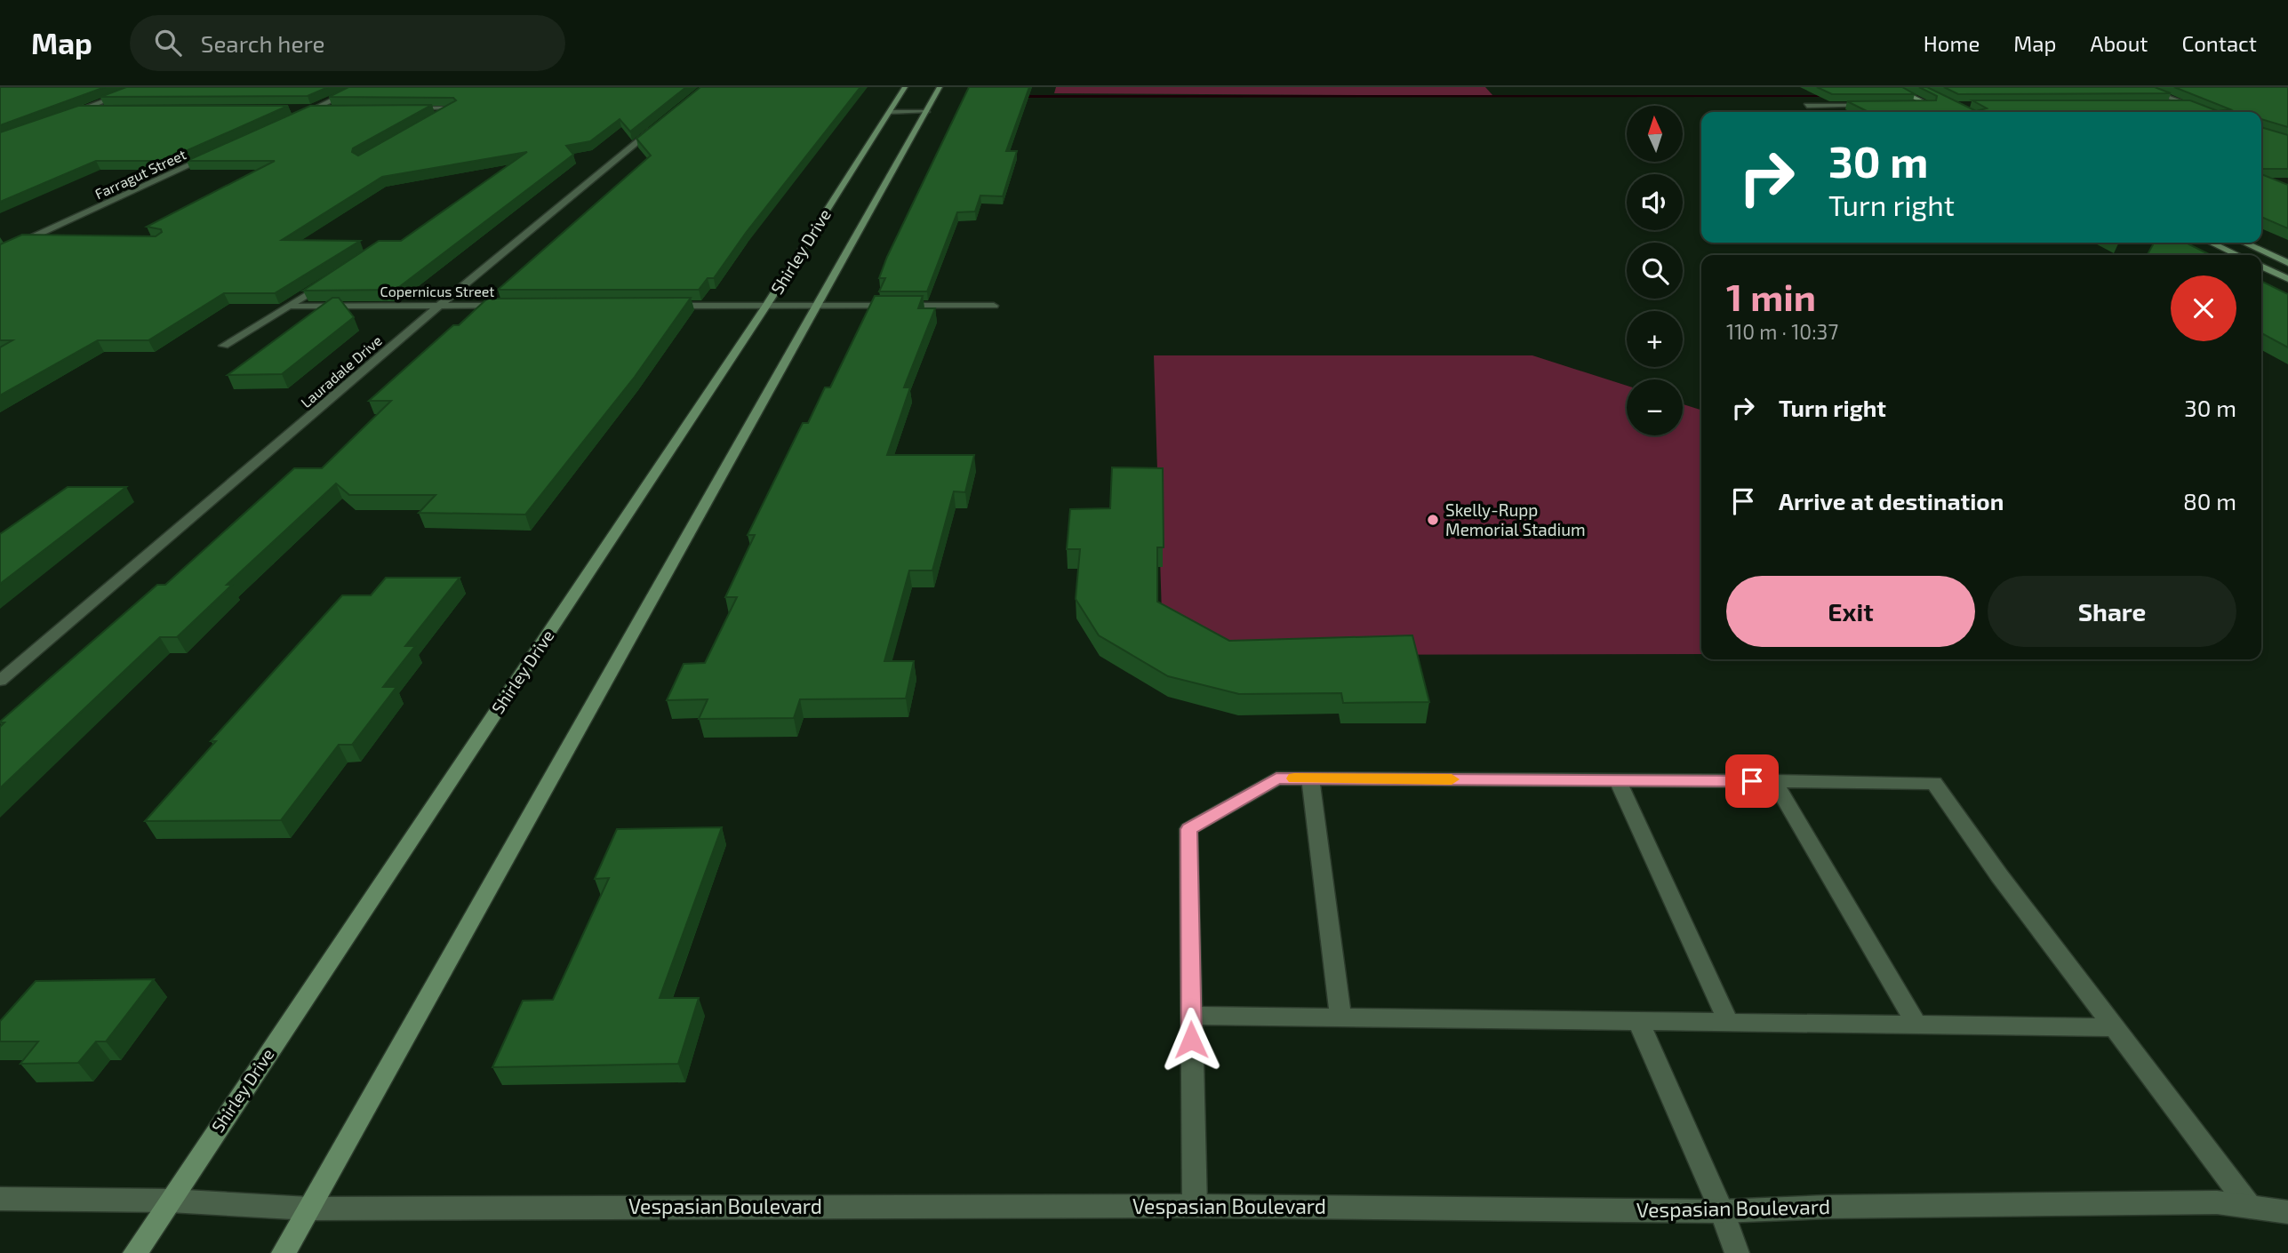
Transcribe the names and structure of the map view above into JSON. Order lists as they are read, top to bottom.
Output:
{
  "streets": {
    "street": [
      "Farragut Street",
      "Shirley Drive",
      "Copernicus Street",
      "Lauradale Drive",
      "Vespasian Boulevard"
    ]
  },
  "crossings": [
    ["Shirley Drive", "Vespasian Boulevard"],
    ["Copernicus Street", "Lauradale Drive"]
  ],
  "places": ["Skelly-Rupp Memorial Stadium"],
  "north": "top",
  "page": {
    "header": "Map",
    "search": "Search here",
    "nav": [
      "Home",
      "Map",
      "About",
      "Contact"
    ],
    "map_buttons": ["+", "−"],
    "turn": ["30 m", "Turn right"],
    "heading": ["1 min", "110 m · 10:37"],
    "list": [
      {
        "name": "Turn right",
        "value": "30 m"
      },
      {
        "name": "Arrive at destination",
        "value": "80 m"
      }
    ],
    "buttons": ["Exit", "Share"]
  }
}
